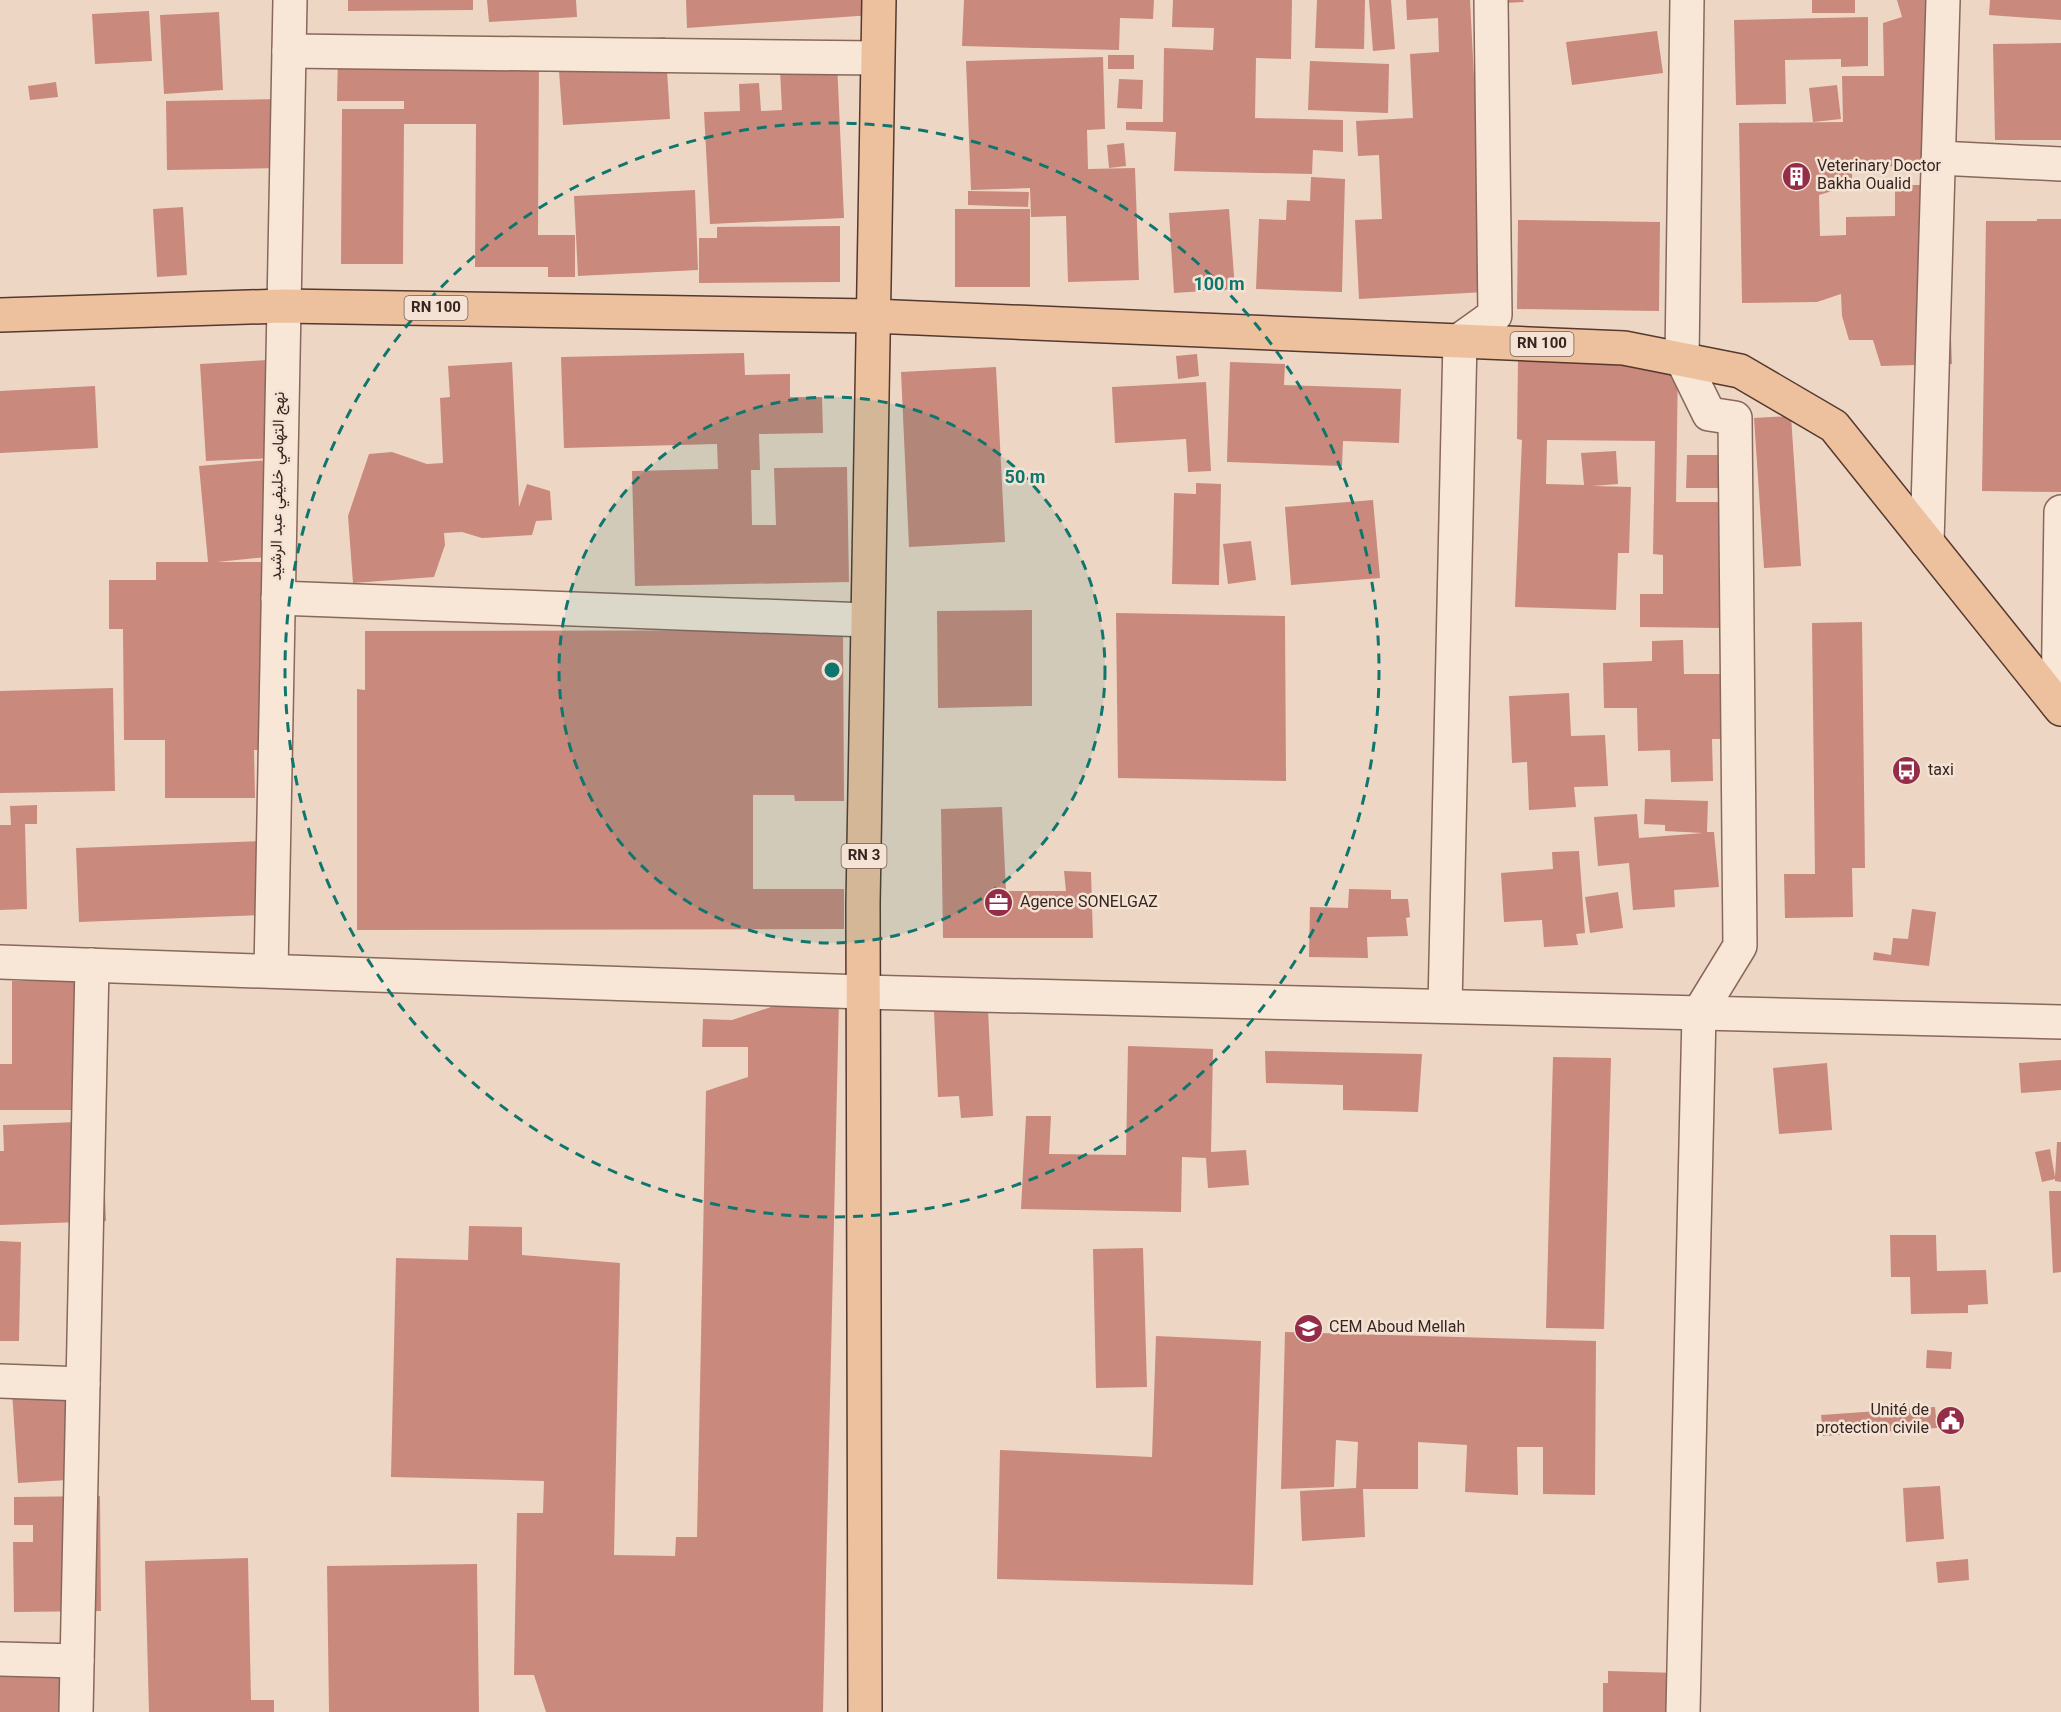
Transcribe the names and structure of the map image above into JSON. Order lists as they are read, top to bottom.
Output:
{
  "streets": {
    "main road": ["RN 100", "RN 3"],
    "street": ["نهج التهامي خليفي عبد الرشيد"]
  },
  "crossings": [
    ["RN 100", "نهج التهامي خليفي عبد الرشيد"],
    ["RN 100", "RN 3"]
  ],
  "places": {
    "building": ["Veterinary Doctor Bakha Oualid"],
    "bus stop": ["taxi"],
    "office": ["Agence SONELGAZ"],
    "school or university": ["CEM Aboud Mellah"],
    "public building": ["Unité de protection civile"]
  },
  "rings": ["100 m", "50 m"]
}
